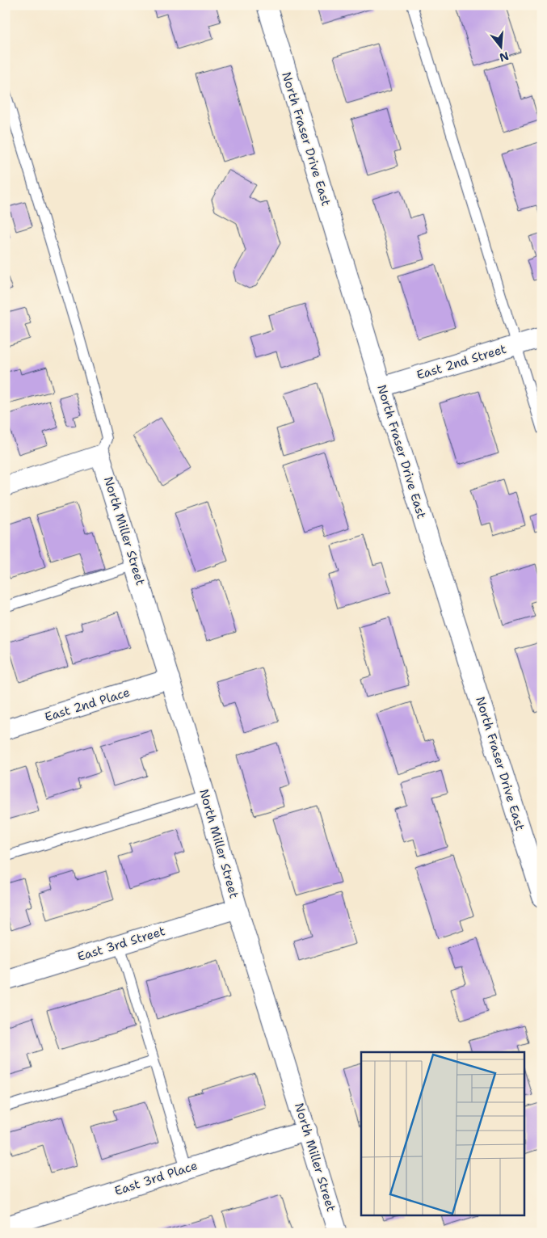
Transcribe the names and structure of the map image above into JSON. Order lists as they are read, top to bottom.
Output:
{
  "streets": {
    "street": [
      "North Fraser Drive East",
      "East 2nd Street",
      "North Miller Street",
      "East 2nd Place",
      "East 3rd Street",
      "East 3rd Place"
    ]
  },
  "crossings": [
    ["North Fraser Drive East", "East 2nd Street"],
    ["North Miller Street", "East 2nd Place"],
    ["North Miller Street", "East 3rd Street"],
    ["North Miller Street", "East 3rd Place"]
  ],
  "north": "bottom"
}
